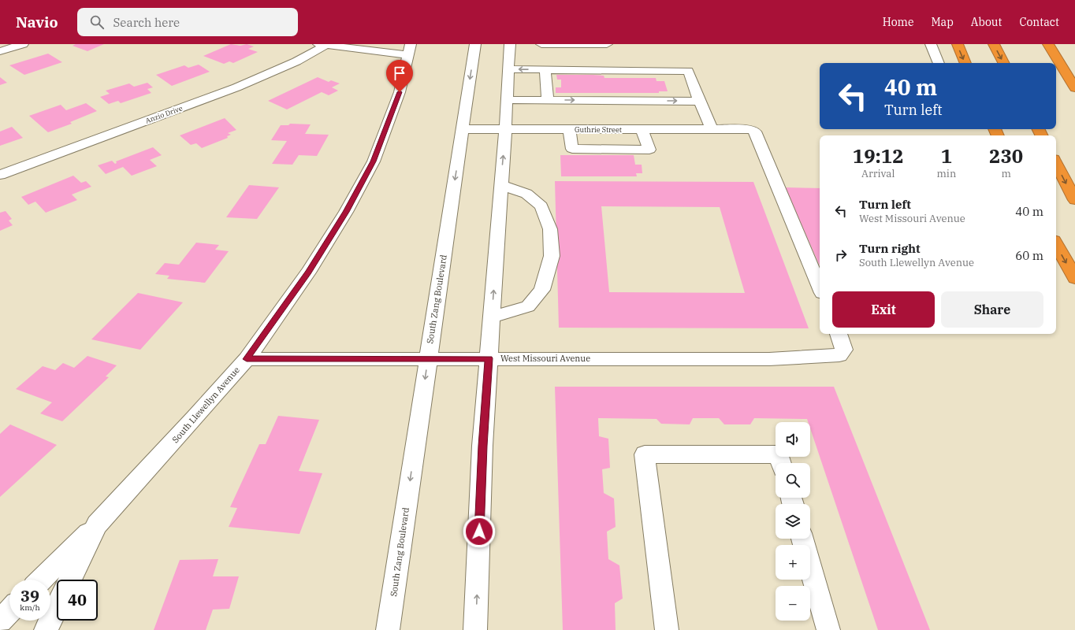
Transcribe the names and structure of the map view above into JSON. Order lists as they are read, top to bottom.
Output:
{
  "streets": {
    "street": [
      "Anzio Drive",
      "Guthrie Street",
      "South Zang Boulevard",
      "West Missouri Avenue",
      "South Llewellyn Avenue"
    ]
  },
  "crossings": [
    ["Anzio Drive", "South Llewellyn Avenue"],
    ["Guthrie Street", "South Zang Boulevard"],
    ["South Zang Boulevard", "West Missouri Avenue"],
    ["West Missouri Avenue", "South Llewellyn Avenue"]
  ],
  "page": {
    "header": "Navio",
    "search": "Search here",
    "nav": [
      "Home",
      "Map",
      "About",
      "Contact"
    ],
    "turn": ["40 m", "Turn left"],
    "eta": [
      "19:12",
      "Arrival",
      "1",
      "min",
      "230",
      "m"
    ],
    "list": [
      {
        "name": "Turn left",
        "note": "West Missouri Avenue",
        "value": "40 m"
      },
      {
        "name": "Turn right",
        "note": "South Llewellyn Avenue",
        "value": "60 m"
      }
    ],
    "buttons": ["Exit", "Share"],
    "map_buttons": ["+", "−"],
    "speed": "39 km/h",
    "limit": "40"
  }
}
